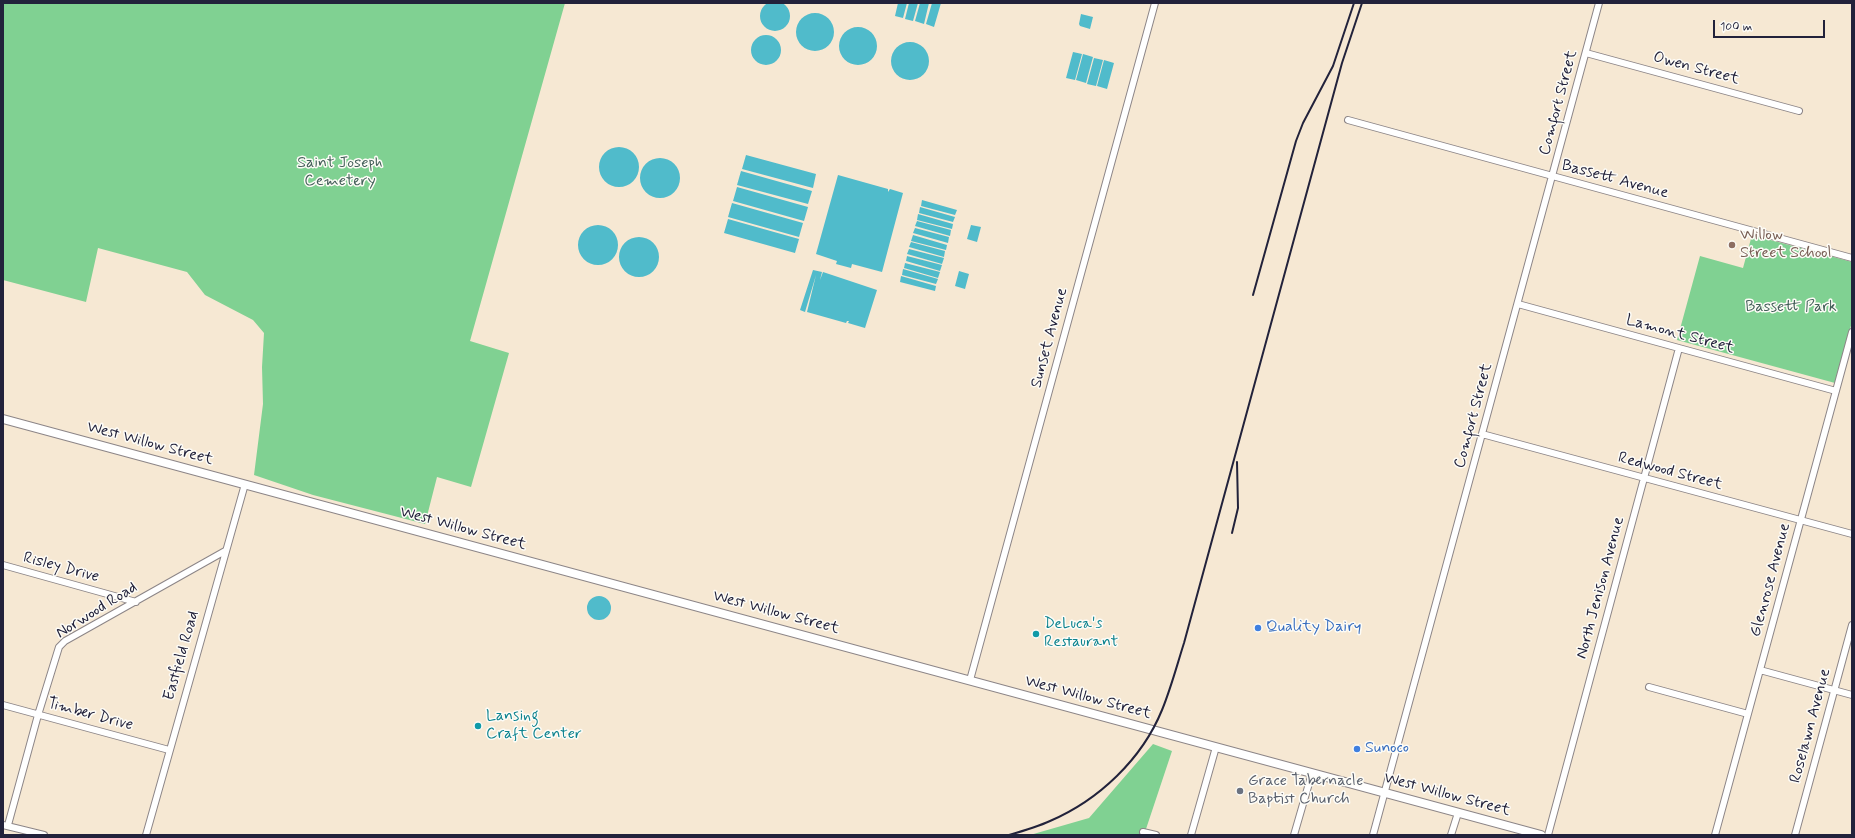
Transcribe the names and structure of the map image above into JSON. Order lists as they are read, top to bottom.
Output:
{
  "streets": {
    "street": [
      "Owen Street",
      "Comfort Street",
      "Bassett Avenue",
      "Lamont Street",
      "Sunset Avenue",
      "West Willow Street",
      "Redwood Street",
      "Risley Drive",
      "Glenrose Avenue",
      "North Jenison Avenue",
      "Norwood Road",
      "Eastfield Road",
      "Timber Drive",
      "Roselawn Avenue"
    ]
  },
  "crossings": [
    ["Owen Street", "Comfort Street"],
    ["Comfort Street", "Bassett Avenue"],
    ["Comfort Street", "Lamont Street"],
    ["Comfort Street", "West Willow Street"],
    ["Comfort Street", "Redwood Street"],
    ["Lamont Street", "Glenrose Avenue"],
    ["Lamont Street", "North Jenison Avenue"],
    ["Sunset Avenue", "West Willow Street"],
    ["West Willow Street", "Eastfield Road"],
    ["Redwood Street", "Glenrose Avenue"],
    ["Redwood Street", "North Jenison Avenue"],
    ["Risley Drive", "Norwood Road"],
    ["Norwood Road", "Eastfield Road"],
    ["Norwood Road", "Timber Drive"],
    ["Eastfield Road", "Timber Drive"]
  ],
  "parks": ["Saint Joseph Cemetery", "Bassett Park"],
  "places": [
    "Willow Street School",
    "Quality Dairy",
    "DeLuca's Restaurant",
    "Lansing Craft Center",
    "Sunoco",
    "Grace Tabernacle Baptist Church"
  ],
  "scale_bar": "100 m"
}
